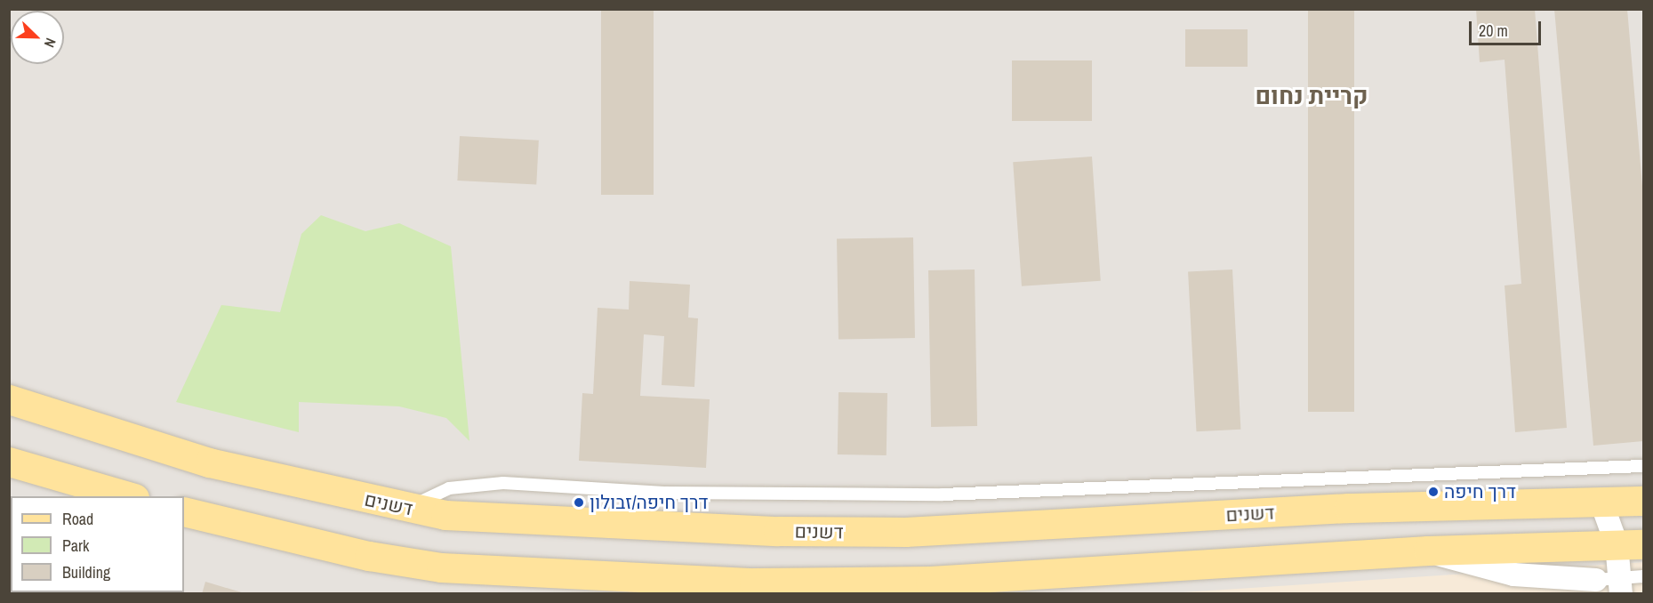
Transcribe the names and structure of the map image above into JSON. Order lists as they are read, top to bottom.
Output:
{
  "streets": {
    "main road": ["דשנים"]
  },
  "districts": ["קריית נחום"],
  "places": ["דרך חיפה", "דרך חיפה/זבולון"],
  "legend": ["Road", "Park", "Building"],
  "scale_bar": "20 m",
  "north": "bottom right"
}
